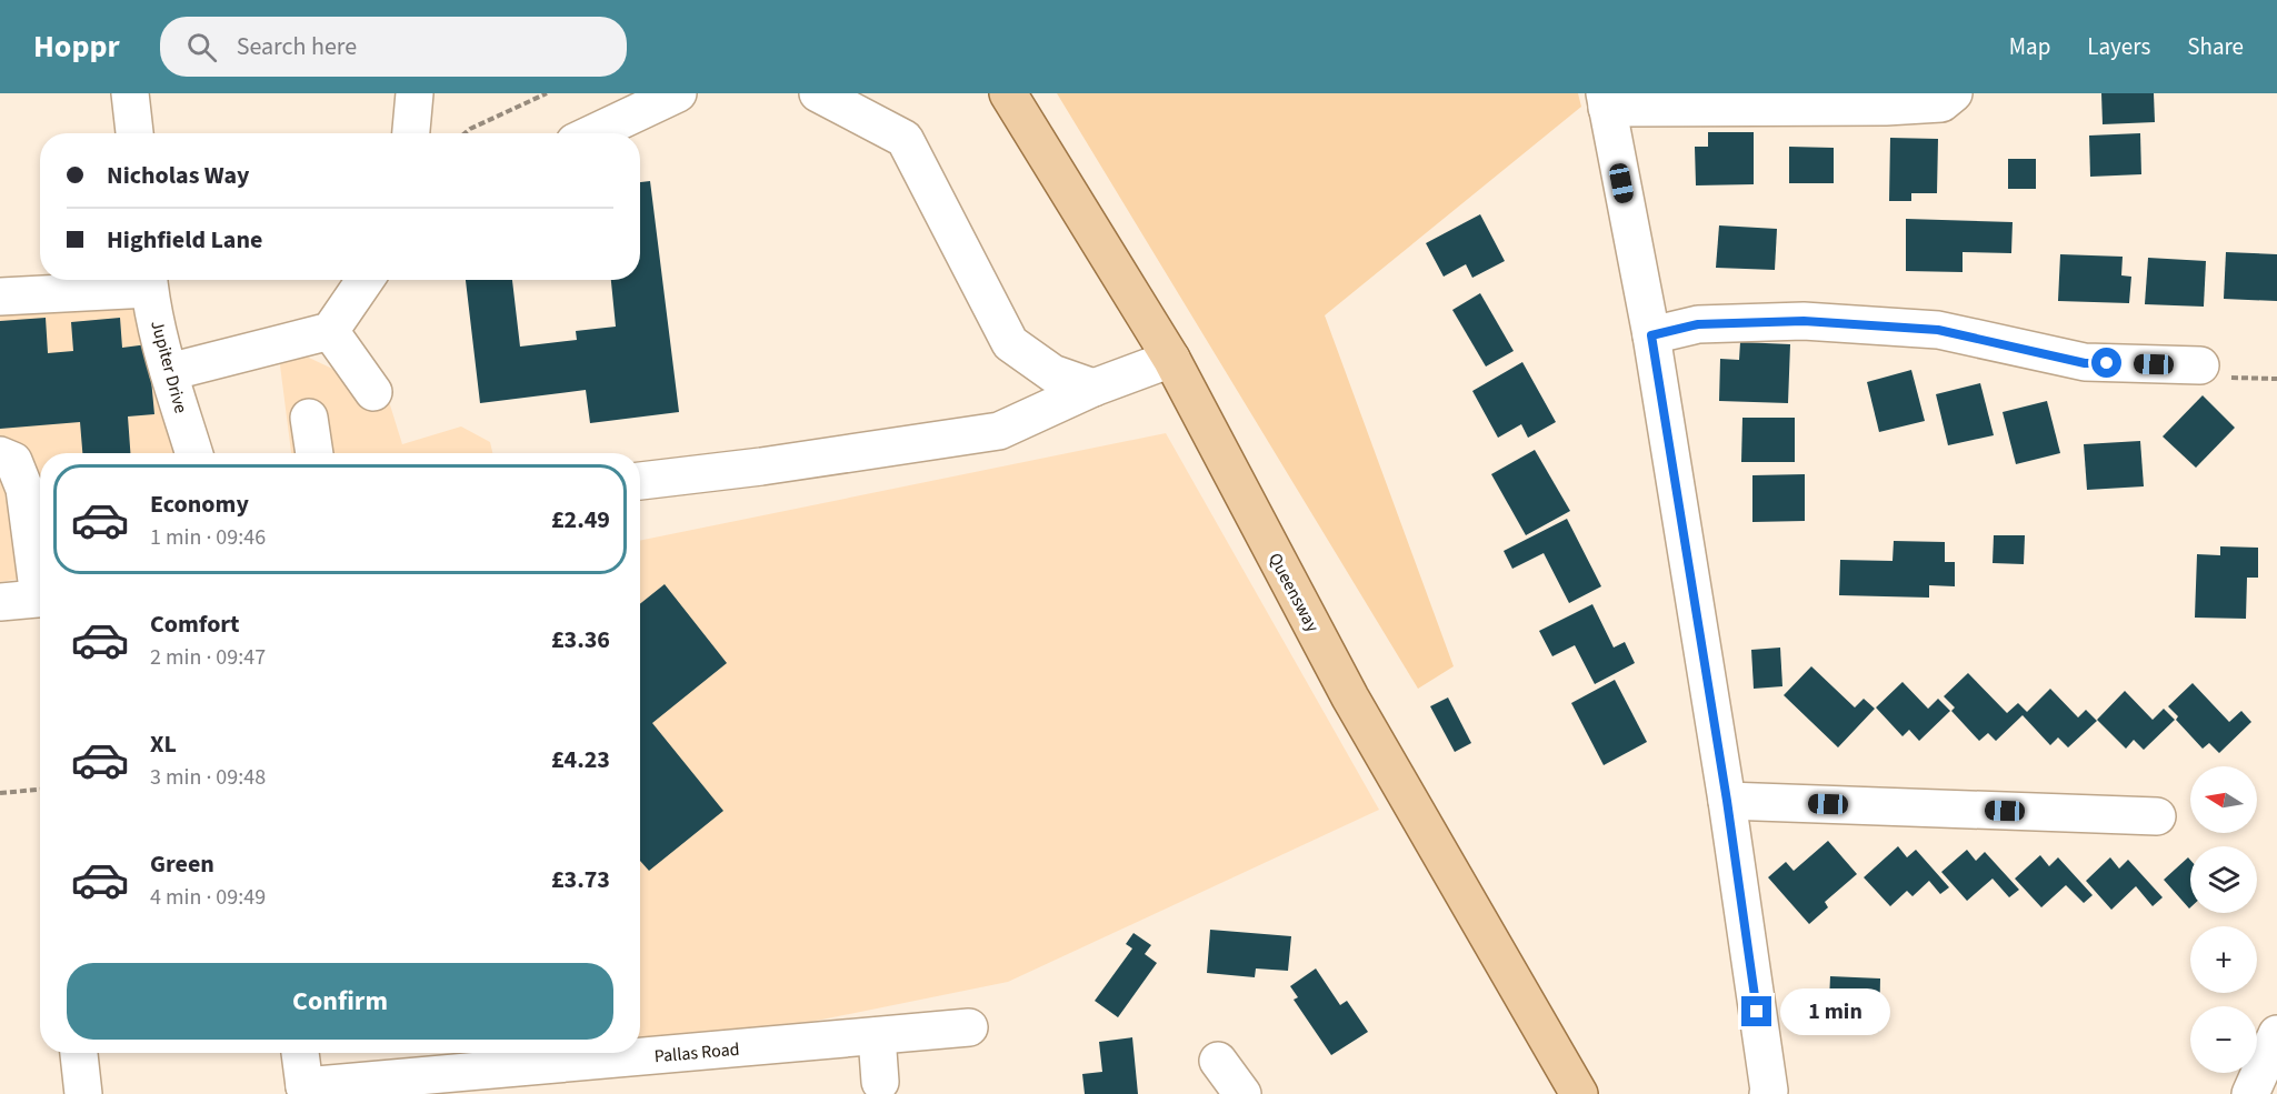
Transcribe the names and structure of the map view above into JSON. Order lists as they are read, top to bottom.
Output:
{
  "streets": {
    "main road": ["Queensway"],
    "street": ["Jupiter Drive", "Pallas Road"]
  },
  "north": "left",
  "page": {
    "header": "Hoppr",
    "search": "Search here",
    "nav": ["Map", "Layers", "Share"],
    "banner": ["Nicholas Way", "Highfield Lane"],
    "list": [
      {
        "name": "Economy",
        "note": "1 min · 09:46",
        "value": "£2.49"
      },
      {
        "name": "Comfort",
        "note": "2 min · 09:47",
        "value": "£3.36"
      },
      {
        "name": "XL",
        "note": "3 min · 09:48",
        "value": "£4.23"
      },
      {
        "name": "Green",
        "note": "4 min · 09:49",
        "value": "£3.73"
      }
    ],
    "map_buttons": ["+", "−"],
    "buttons": "Confirm",
    "bubble": "1 min"
  }
}
